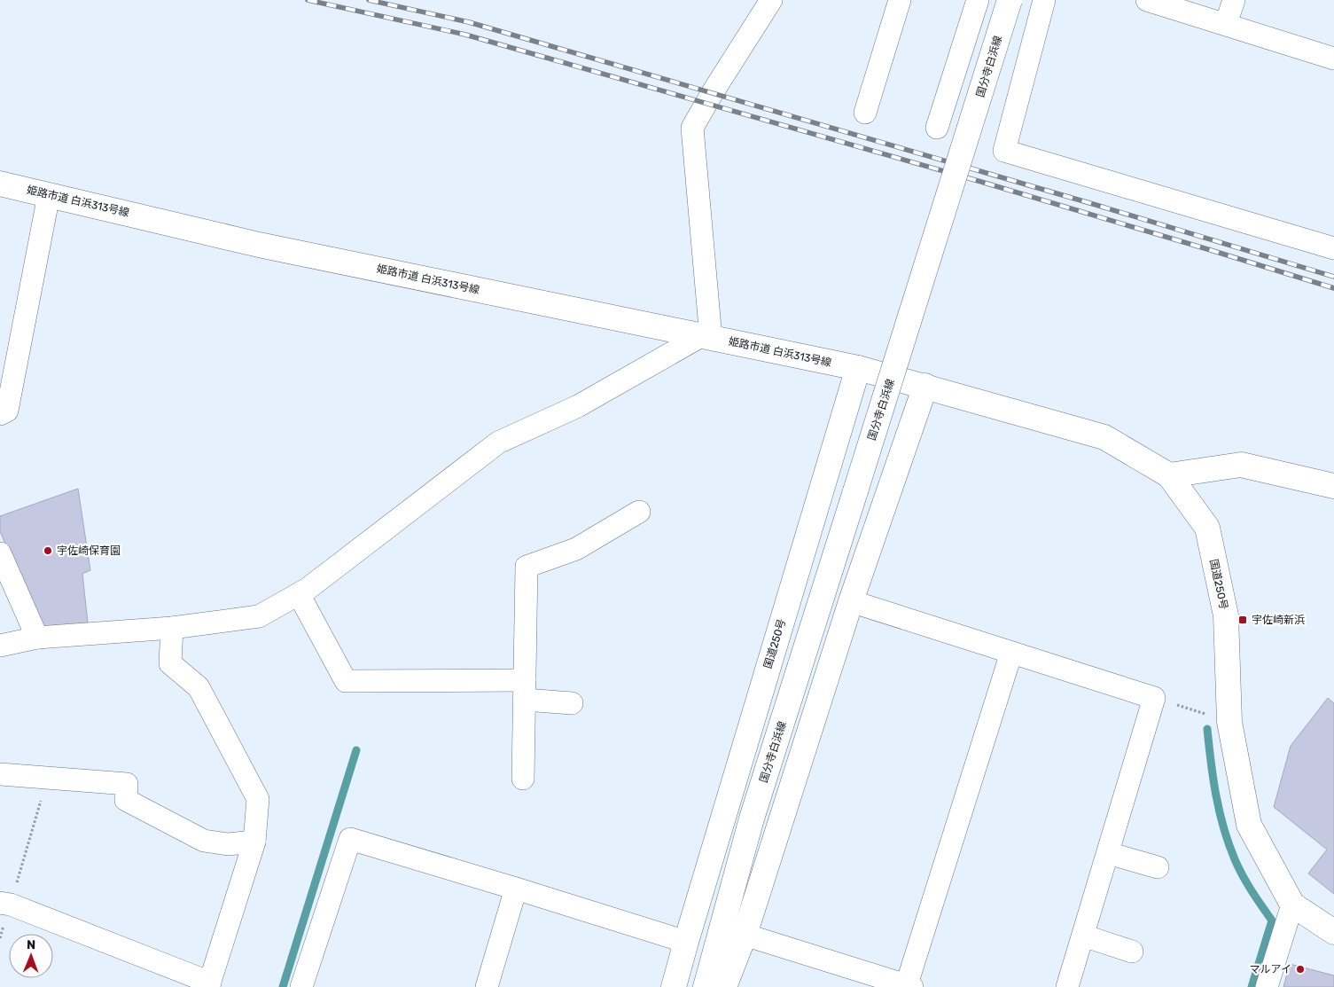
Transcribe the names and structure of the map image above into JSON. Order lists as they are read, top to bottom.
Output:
{
  "streets": {
    "main road": ["国分寺白浜線", "姫路市道 白浜313号線", "国道250号"]
  },
  "crossings": [
    ["姫路市道 白浜313号線", "国道250号"]
  ],
  "places": {
    "other": ["宇佐崎保育園", "マルアイ"],
    "transit": ["宇佐崎新浜"]
  },
  "north": "top"
}
